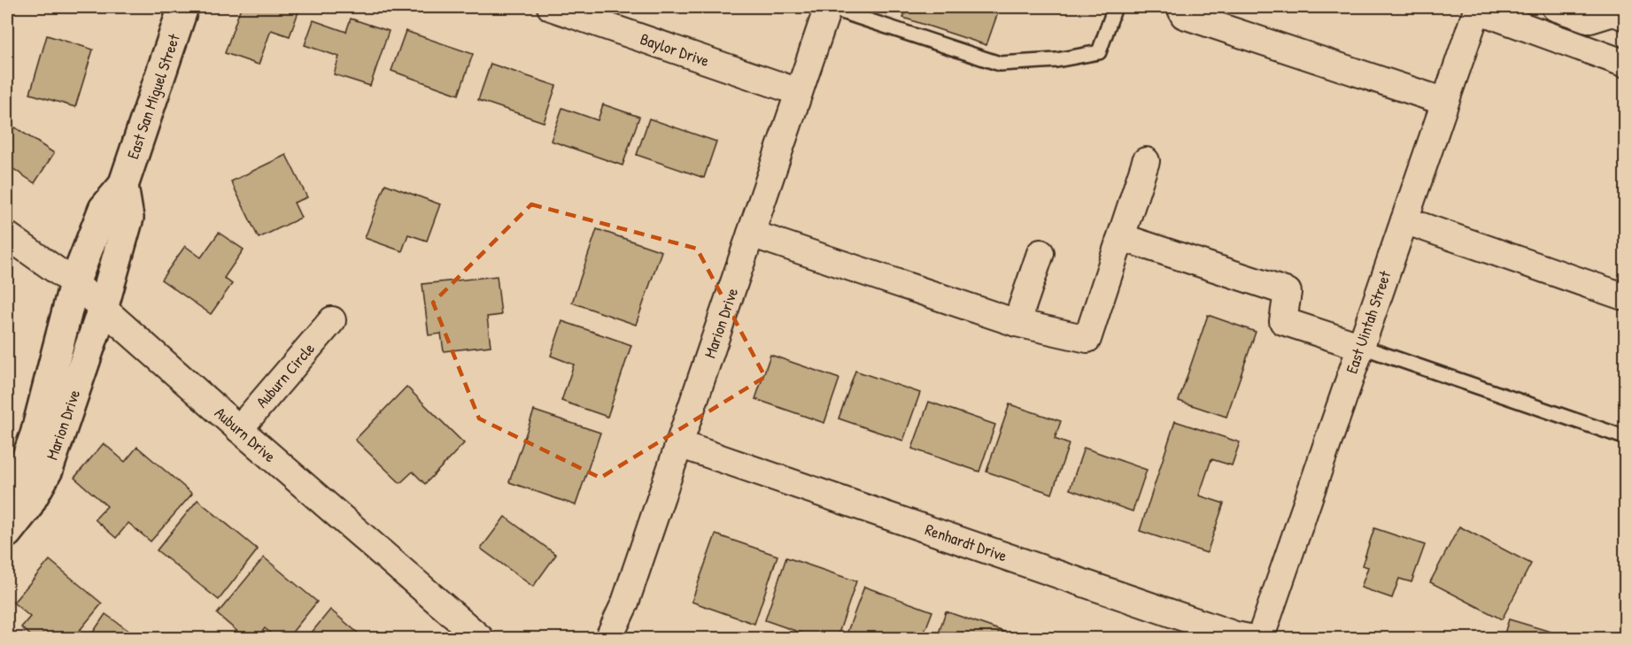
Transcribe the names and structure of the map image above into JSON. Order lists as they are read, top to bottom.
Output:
{
  "streets": {
    "street": [
      "Baylor Drive",
      "East San Miguel Street",
      "East Uintah Street",
      "Marion Drive",
      "Auburn Circle",
      "Auburn Drive",
      "Renhardt Drive"
    ]
  },
  "crossings": [
    ["Baylor Drive", "Marion Drive"],
    ["East San Miguel Street", "Marion Drive"],
    ["East San Miguel Street", "Auburn Drive"],
    ["Marion Drive", "Auburn Drive"],
    ["Marion Drive", "Renhardt Drive"],
    ["Auburn Circle", "Auburn Drive"]
  ]
}
